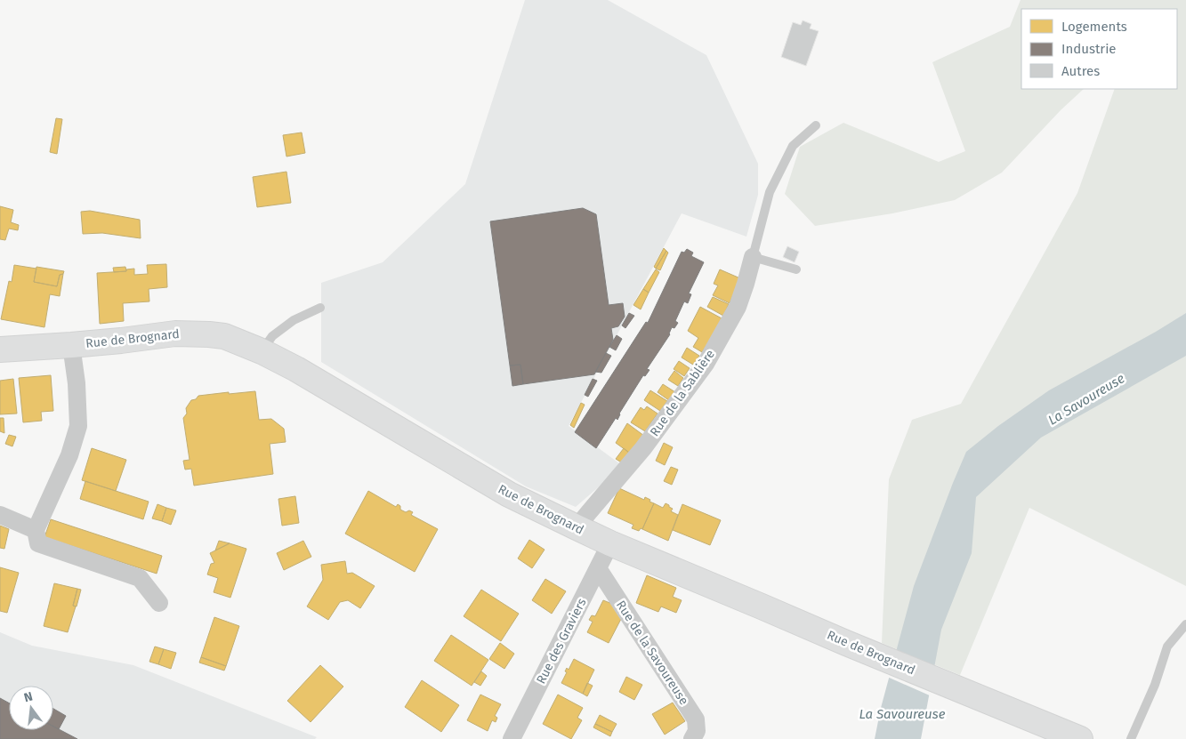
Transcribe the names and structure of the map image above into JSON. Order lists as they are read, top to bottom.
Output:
{
  "streets": {
    "street": [
      "Rue de Brognard",
      "Rue de la Sablière",
      "Rue des Graviers",
      "Rue de la Savoureuse"
    ]
  },
  "crossings": [
    ["Rue de Brognard", "Rue de la Sablière"],
    ["Rue de Brognard", "Rue des Graviers"],
    ["Rue des Graviers", "Rue de la Savoureuse"]
  ],
  "water": ["La Savoureuse"],
  "legend": ["Logements", "Industrie", "Autres"],
  "north": "top"
}
